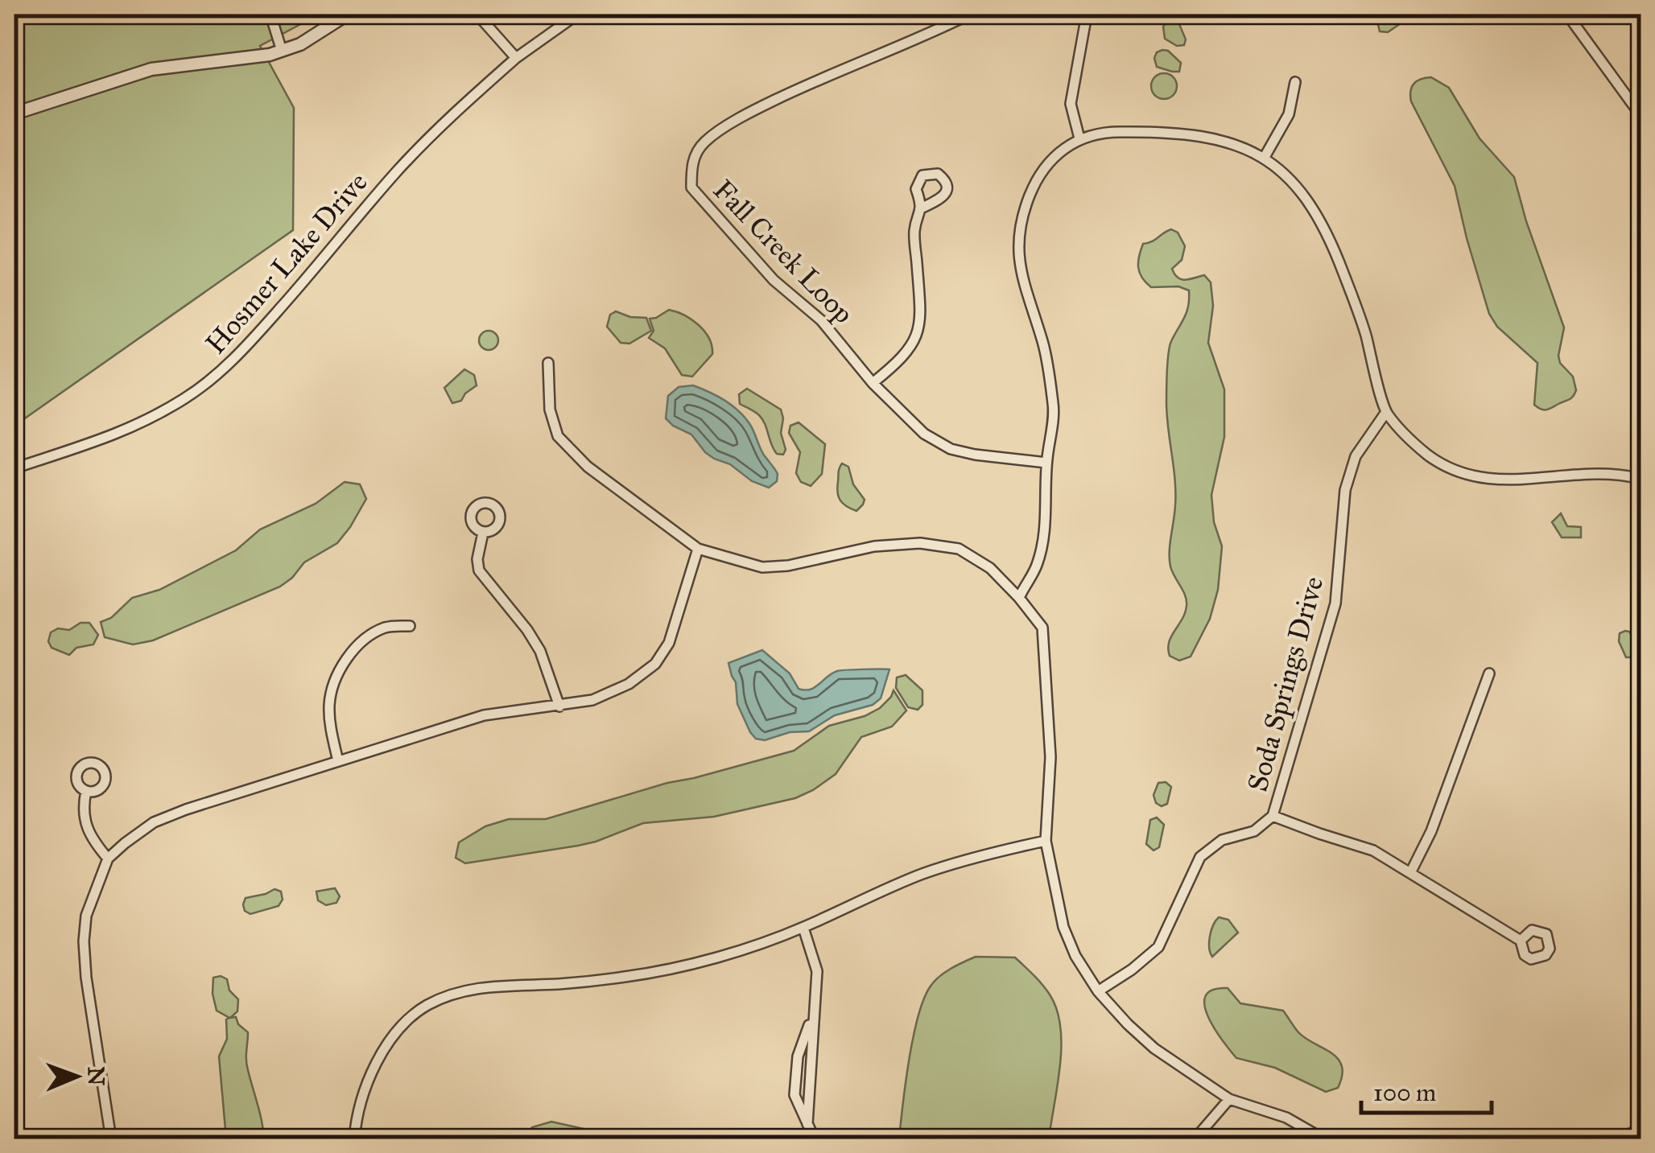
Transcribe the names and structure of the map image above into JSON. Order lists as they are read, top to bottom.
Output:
{
  "streets": {
    "street": ["Fall Creek Loop", "Hosmer Lake Drive", "Soda Springs Drive"]
  },
  "scale_bar": "100 m",
  "north": "right"
}
